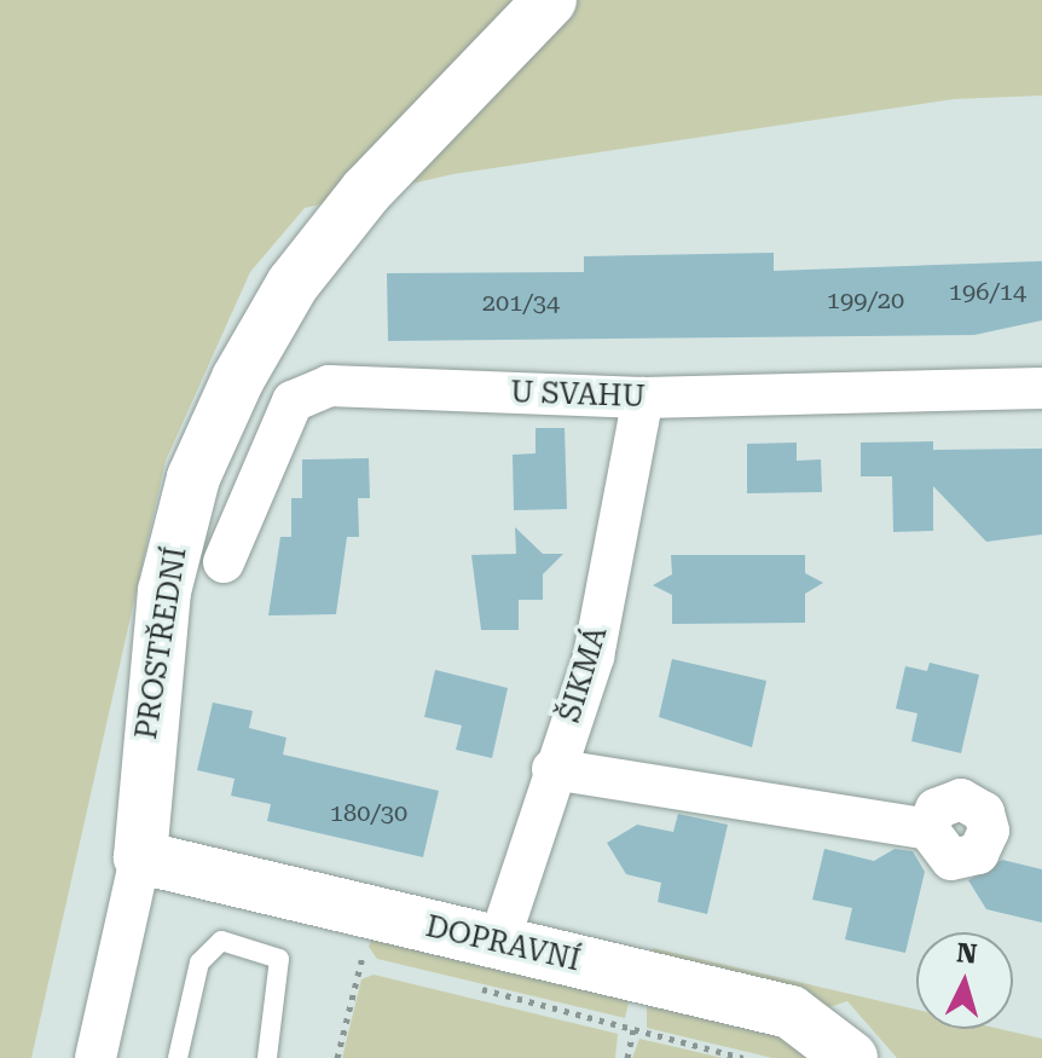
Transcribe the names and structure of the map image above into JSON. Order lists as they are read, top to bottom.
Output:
{
  "streets": {
    "street": [
      "U SVAHU",
      "PROSTŘEDNÍ",
      "ŠIKMÁ",
      "DOPRAVNÍ"
    ]
  },
  "crossings": [
    ["U SVAHU", "ŠIKMÁ"],
    ["PROSTŘEDNÍ", "DOPRAVNÍ"],
    ["ŠIKMÁ", "DOPRAVNÍ"]
  ],
  "house_numbers": [
    "196/14",
    "199/20",
    "201/34",
    "180/30"
  ],
  "north": "top"
}
